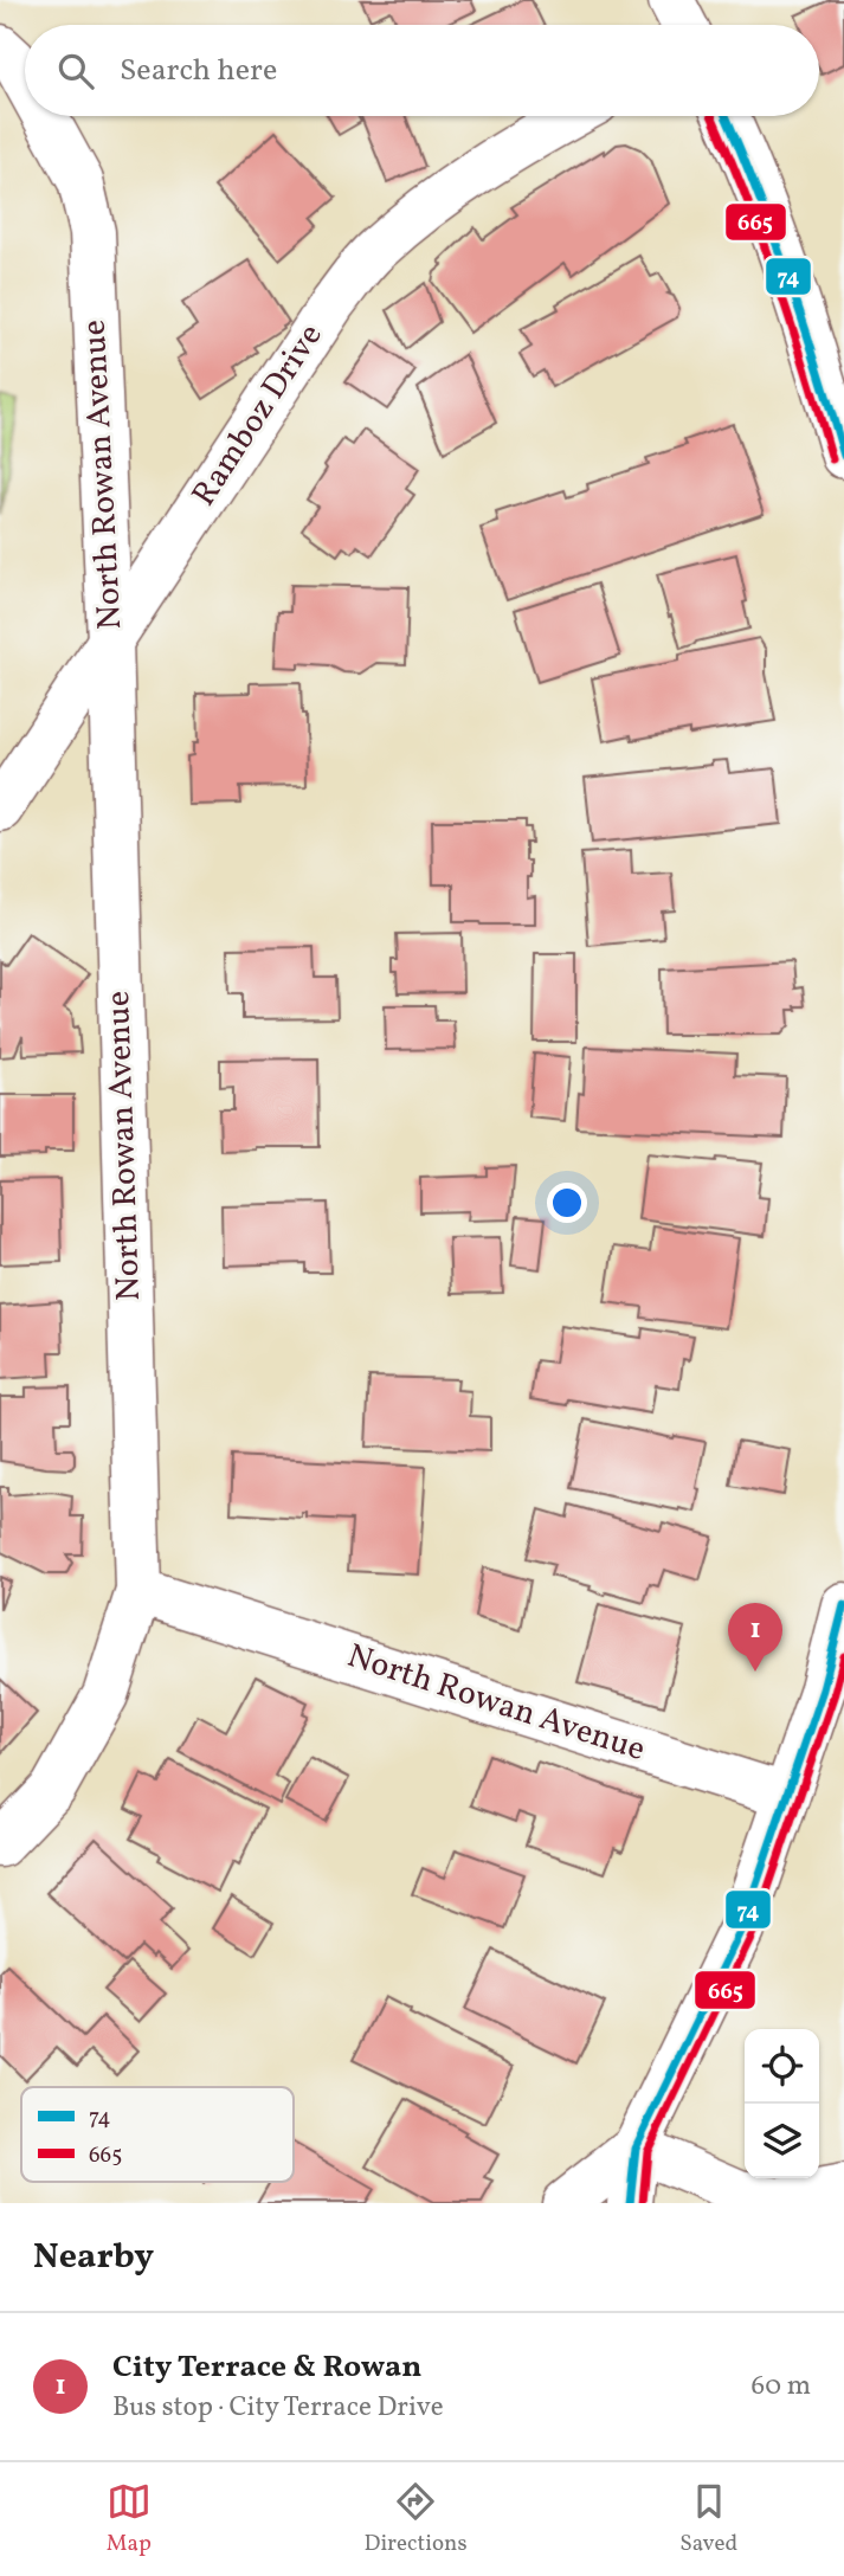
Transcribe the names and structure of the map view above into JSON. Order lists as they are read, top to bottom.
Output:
{
  "streets": {
    "street": ["Ramboz Drive", "North Rowan Avenue"]
  },
  "crossings": [
    ["Ramboz Drive", "North Rowan Avenue"]
  ],
  "lines": ["transit line 74", "transit line 665"],
  "legend": ["74", "665"],
  "page": {
    "search": "Search here",
    "pins": "1",
    "heading": "Nearby",
    "list": [
      {
        "mark": "1",
        "name": "City Terrace & Rowan",
        "note": "Bus stop · City Terrace Drive",
        "value": "60 m"
      }
    ],
    "nav": ["Map", "Directions", "Saved"]
  }
}
